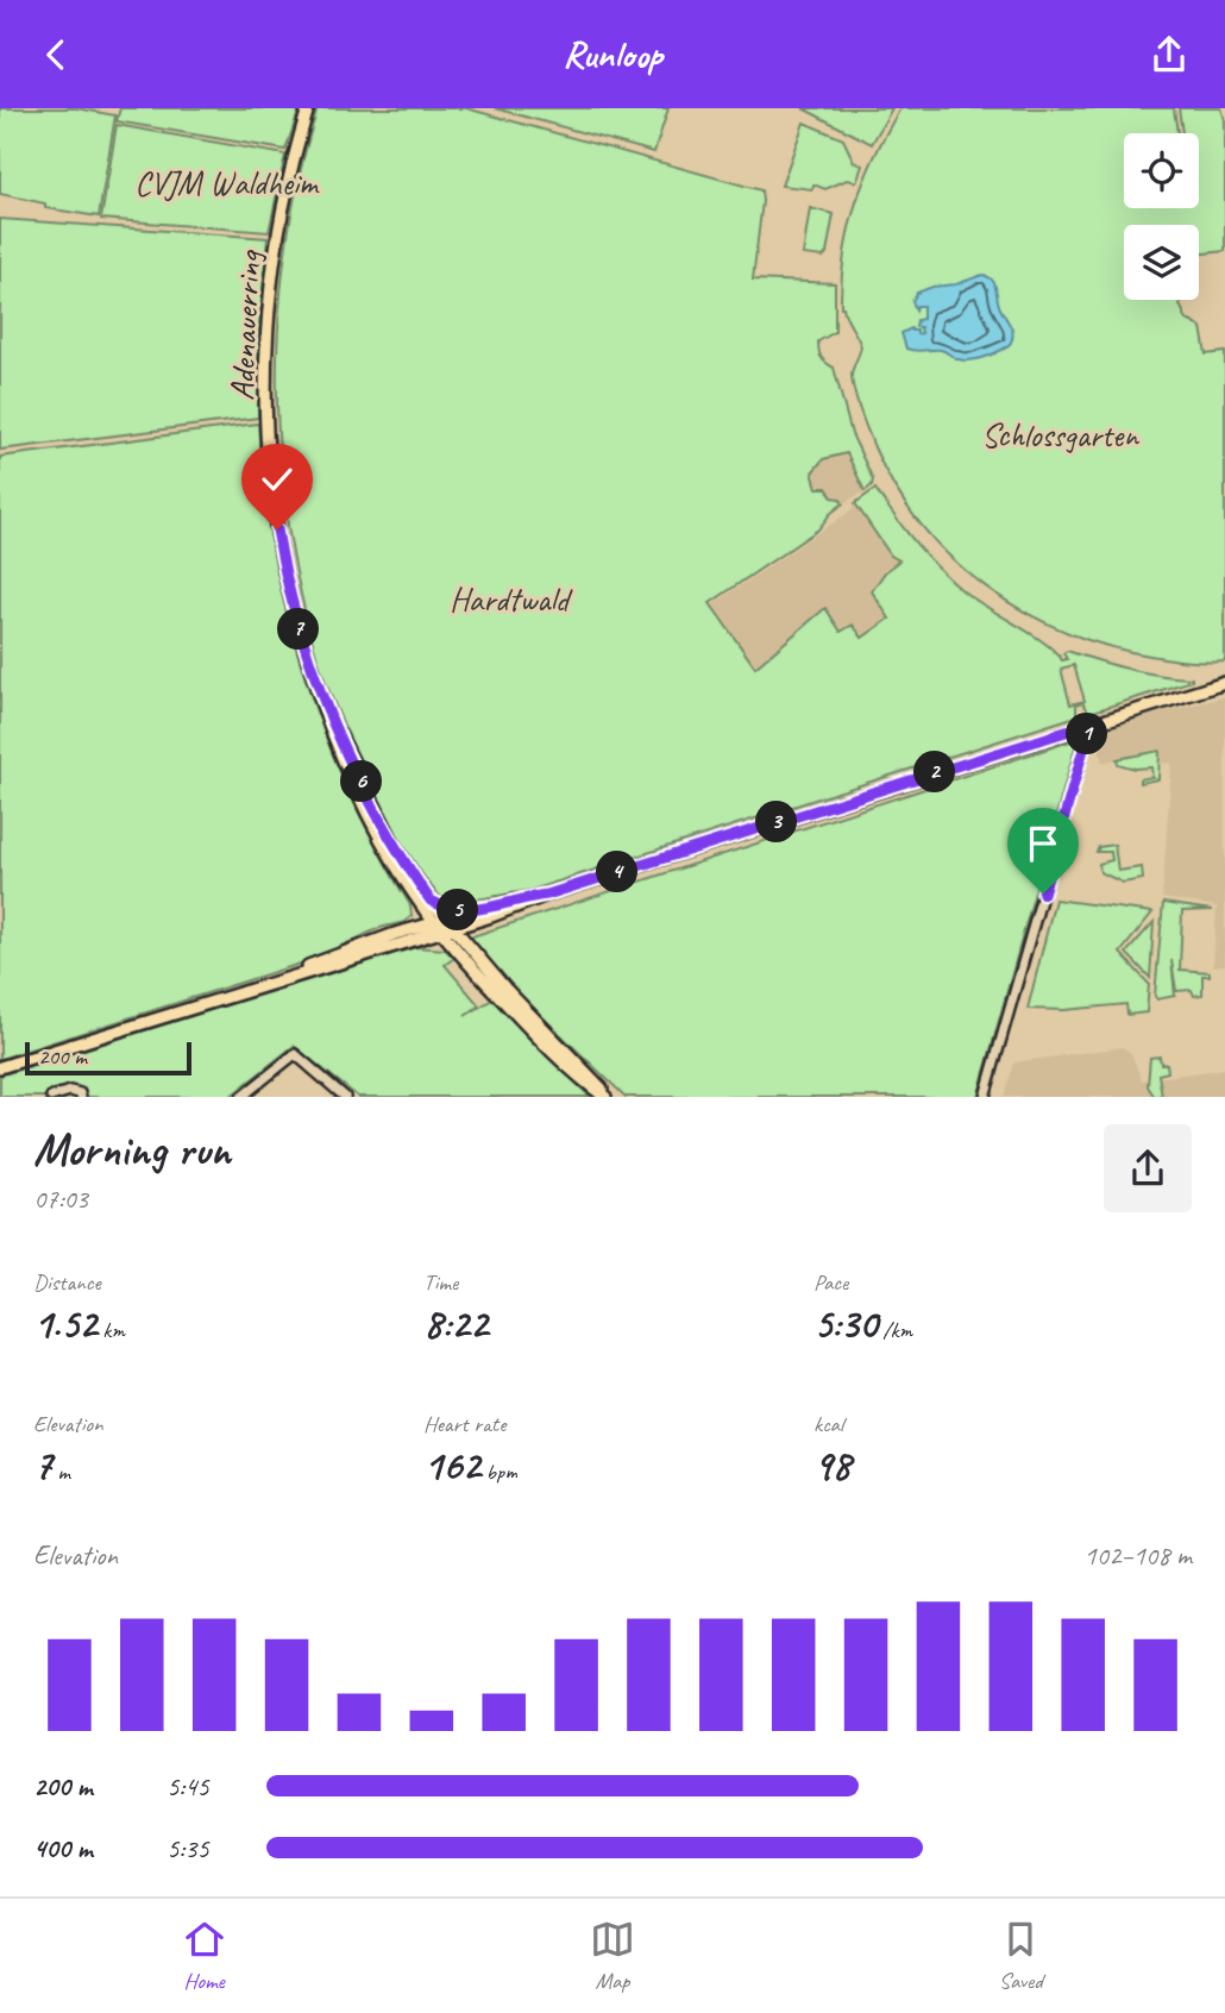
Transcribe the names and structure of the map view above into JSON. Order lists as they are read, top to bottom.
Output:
{
  "streets": {
    "main road": ["Adenauerring"]
  },
  "parks": ["CVJM Waldheim", "Schlossgarten", "Hardtwald"],
  "scale_bar": "200 m",
  "page": {
    "header": "Runloop",
    "pins": [
      "7",
      "1",
      "2",
      "6",
      "3",
      "4",
      "5"
    ],
    "scale": "200 m",
    "heading": ["Morning run", "07:03"],
    "stats": [
      ["Distance", "1.52 km"],
      ["Time", "8:22"],
      ["Pace", "5:30 /km"],
      ["Elevation", "7 m"],
      ["Heart rate", "162 bpm"],
      ["kcal", "98"]
    ],
    "chart": ["Elevation", "102–108 m"],
    "list": [
      {
        "name": "200 m",
        "note": "5:45"
      },
      {
        "name": "400 m",
        "note": "5:35"
      }
    ],
    "tabs": ["Home", "Map", "Saved"]
  }
}
